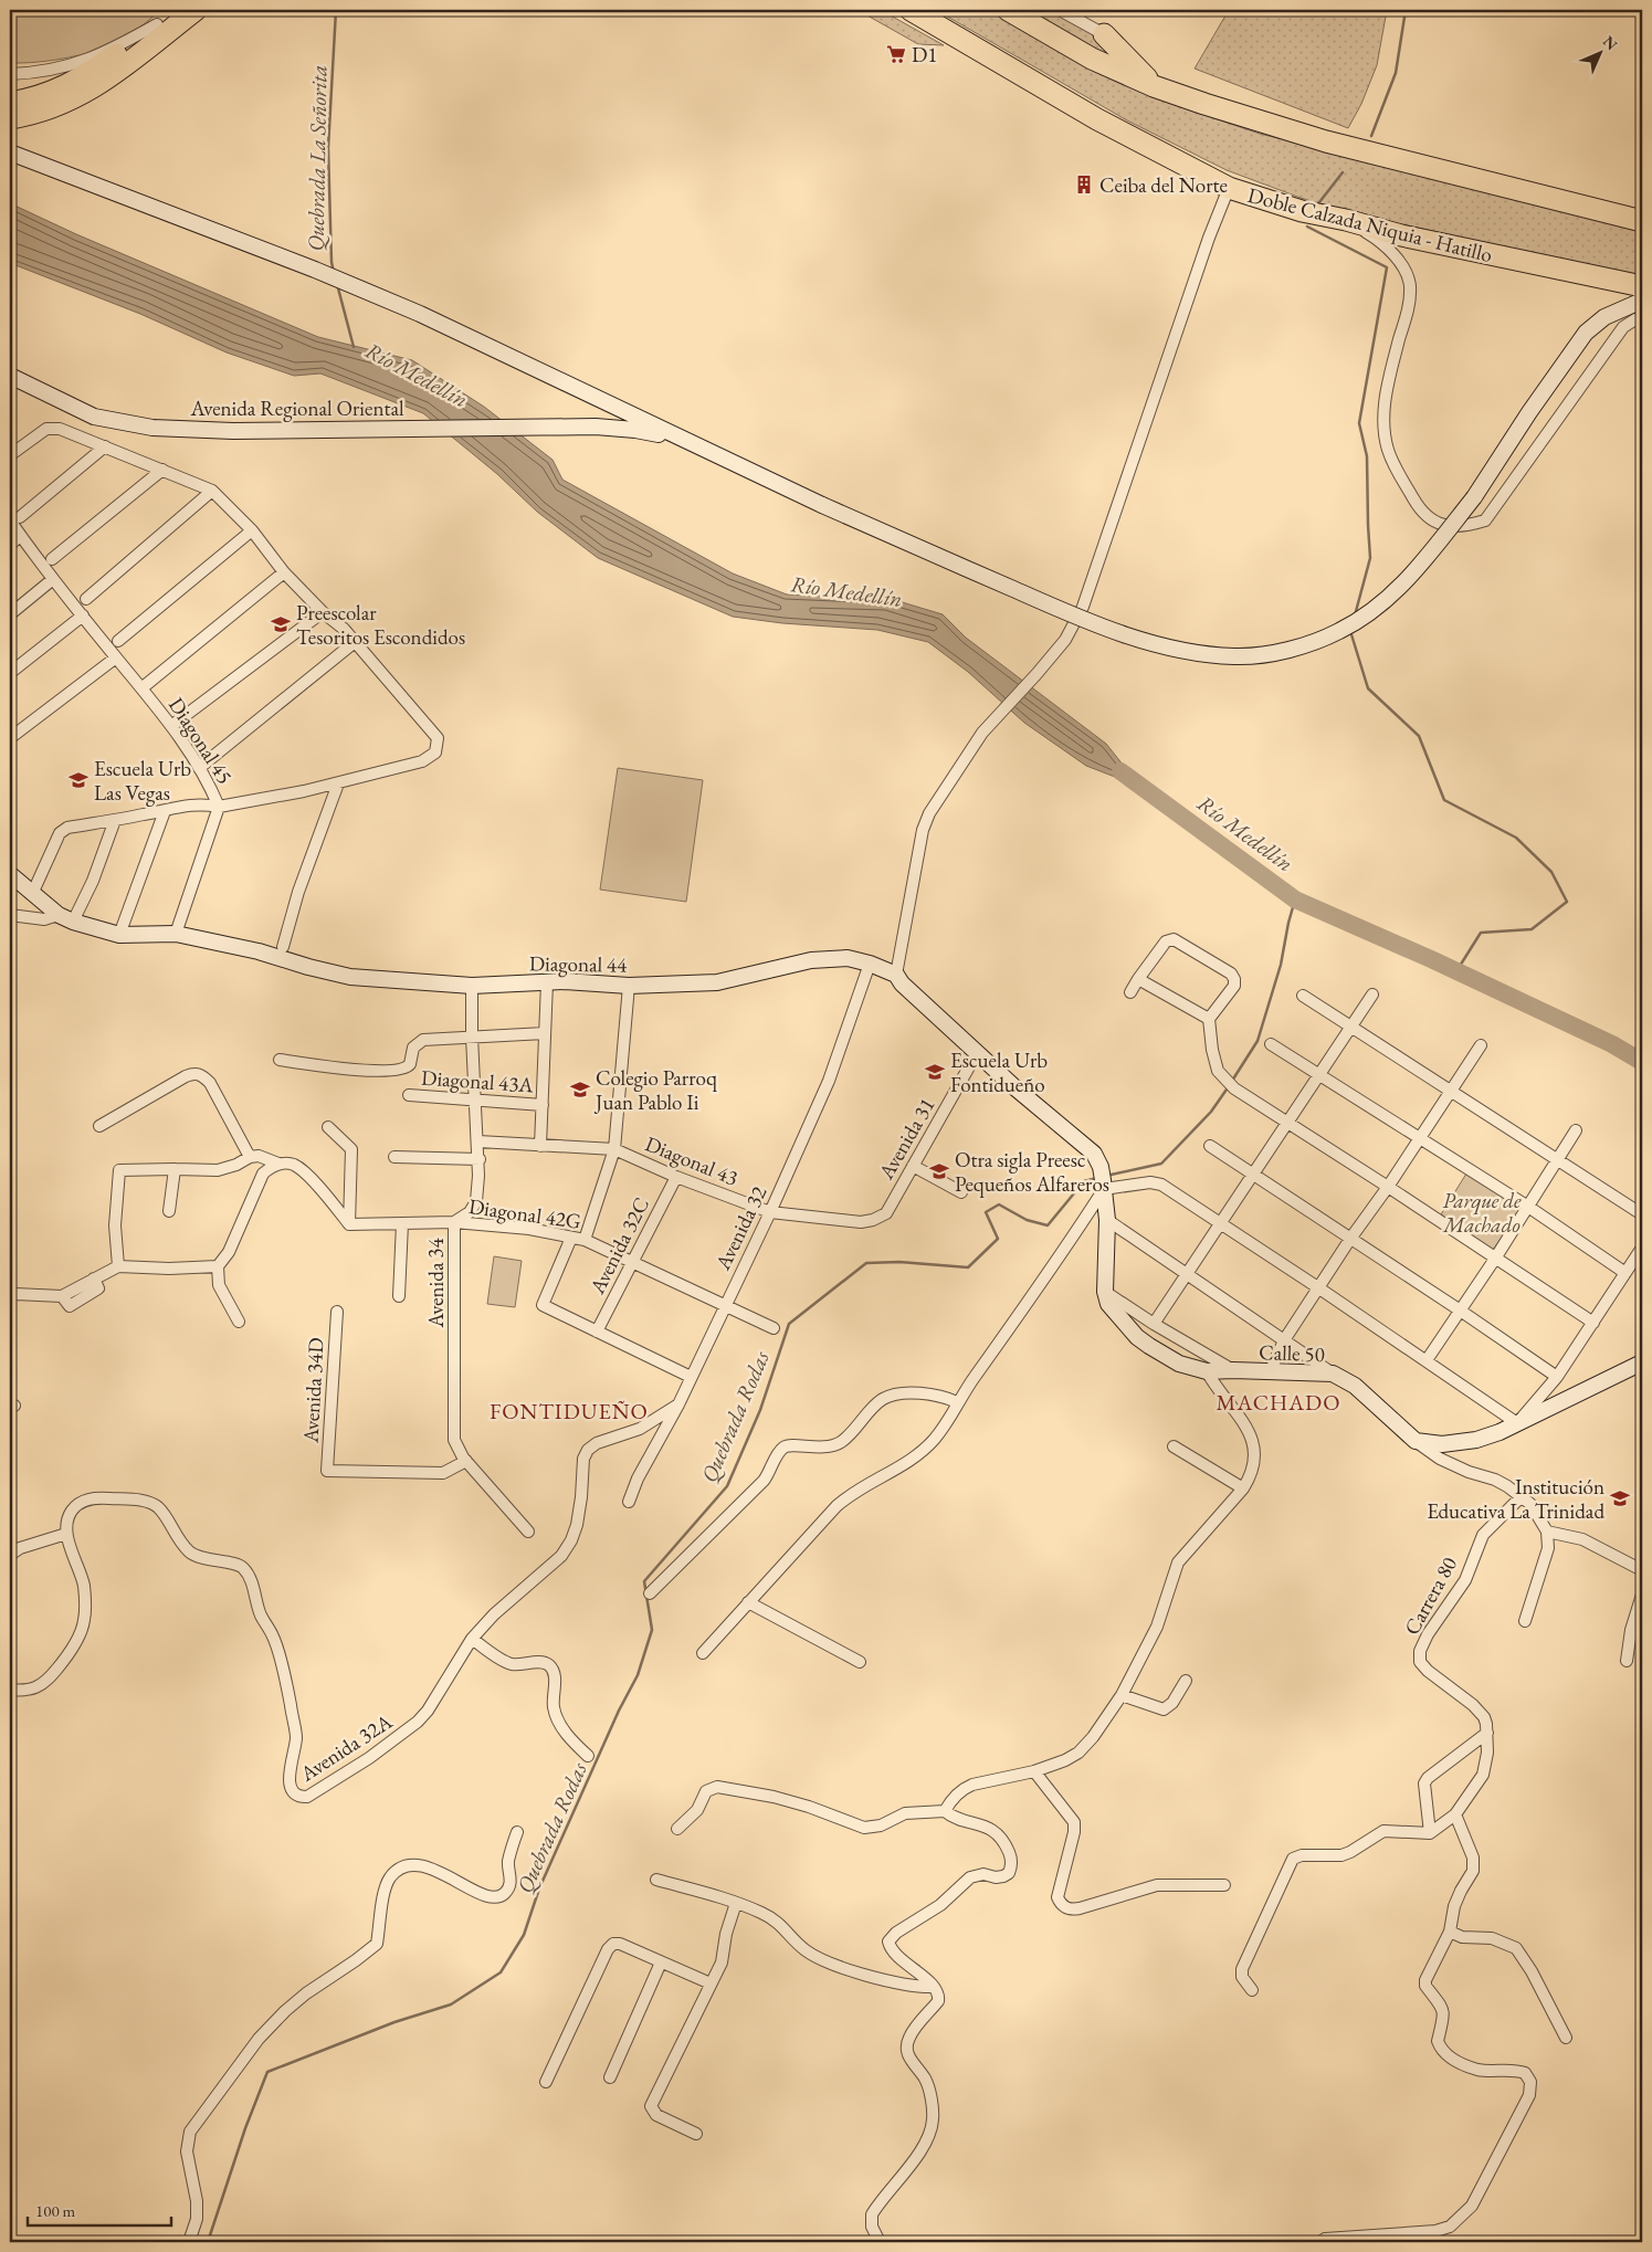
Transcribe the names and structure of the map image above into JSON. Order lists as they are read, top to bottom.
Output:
{
  "streets": {
    "highway": ["Doble Calzada Niquia - Hatillo"],
    "main road": ["Avenida Regional Oriental", "Diagonal 44", "Calle 50"],
    "street": [
      "Diagonal 45",
      "Diagonal 43A",
      "Avenida 31",
      "Diagonal 43",
      "Diagonal 42G",
      "Avenida 32",
      "Avenida 32C",
      "Avenida 34",
      "Avenida 34D",
      "Carrera 80",
      "Avenida 32A"
    ]
  },
  "crossings": [
    ["Diagonal 44", "Avenida 31"],
    ["Diagonal 44", "Avenida 32"],
    ["Diagonal 44", "Avenida 34"],
    ["Diagonal 43A", "Avenida 34"],
    ["Avenida 31", "Diagonal 43"],
    ["Diagonal 43", "Avenida 32"],
    ["Diagonal 43", "Avenida 32C"],
    ["Diagonal 43", "Avenida 34"],
    ["Diagonal 42G", "Avenida 32"],
    ["Diagonal 42G", "Avenida 32C"],
    ["Diagonal 42G", "Avenida 34"],
    ["Avenida 32", "Avenida 32A"],
    ["Avenida 34", "Avenida 34D"]
  ],
  "districts": ["MACHADO", "FONTIDUEÑO"],
  "water": ["Quebrada La Señorita", "Río Medellín", "Quebrada Rodas"],
  "parks": ["Parque de Machado"],
  "places": {
    "supermarket": ["D1"],
    "building": ["Ceiba del Norte"],
    "school or university": [
      "Preescolar Tesoritos Escondidos",
      "Escuela Urb Las Vegas",
      "Escuela Urb Fontidueño",
      "Colegio Parroq Juan Pablo Ii",
      "Otra sigla Preesc Pequeños Alfareros",
      "Institución Educativa La Trinidad"
    ]
  },
  "scale_bar": "100 m",
  "north": "top right"
}
